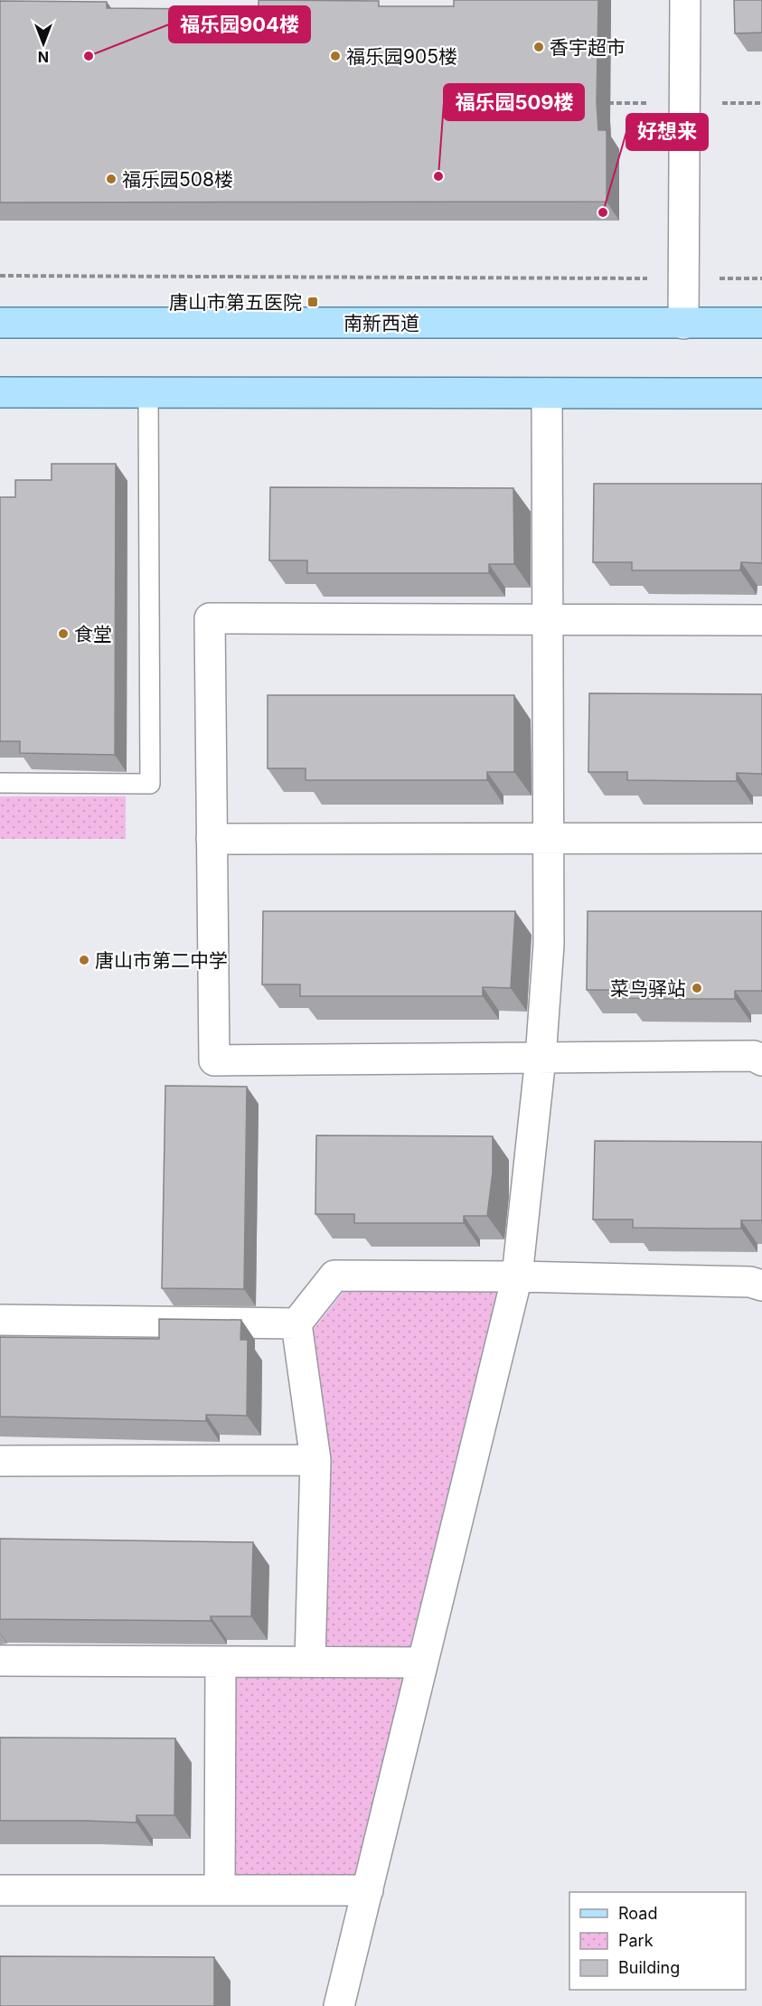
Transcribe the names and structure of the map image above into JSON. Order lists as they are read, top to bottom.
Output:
{
  "streets": {
    "main road": ["南新西道"]
  },
  "places": {
    "other": [
      "香宇超市",
      "福乐园904楼",
      "福乐园905楼",
      "福乐园509楼",
      "福乐园508楼",
      "好想来",
      "食堂",
      "唐山市第二中学",
      "菜鸟驿站"
    ],
    "transit": ["唐山市第五医院"]
  },
  "legend": ["Road", "Park", "Building"],
  "north": "bottom"
}
